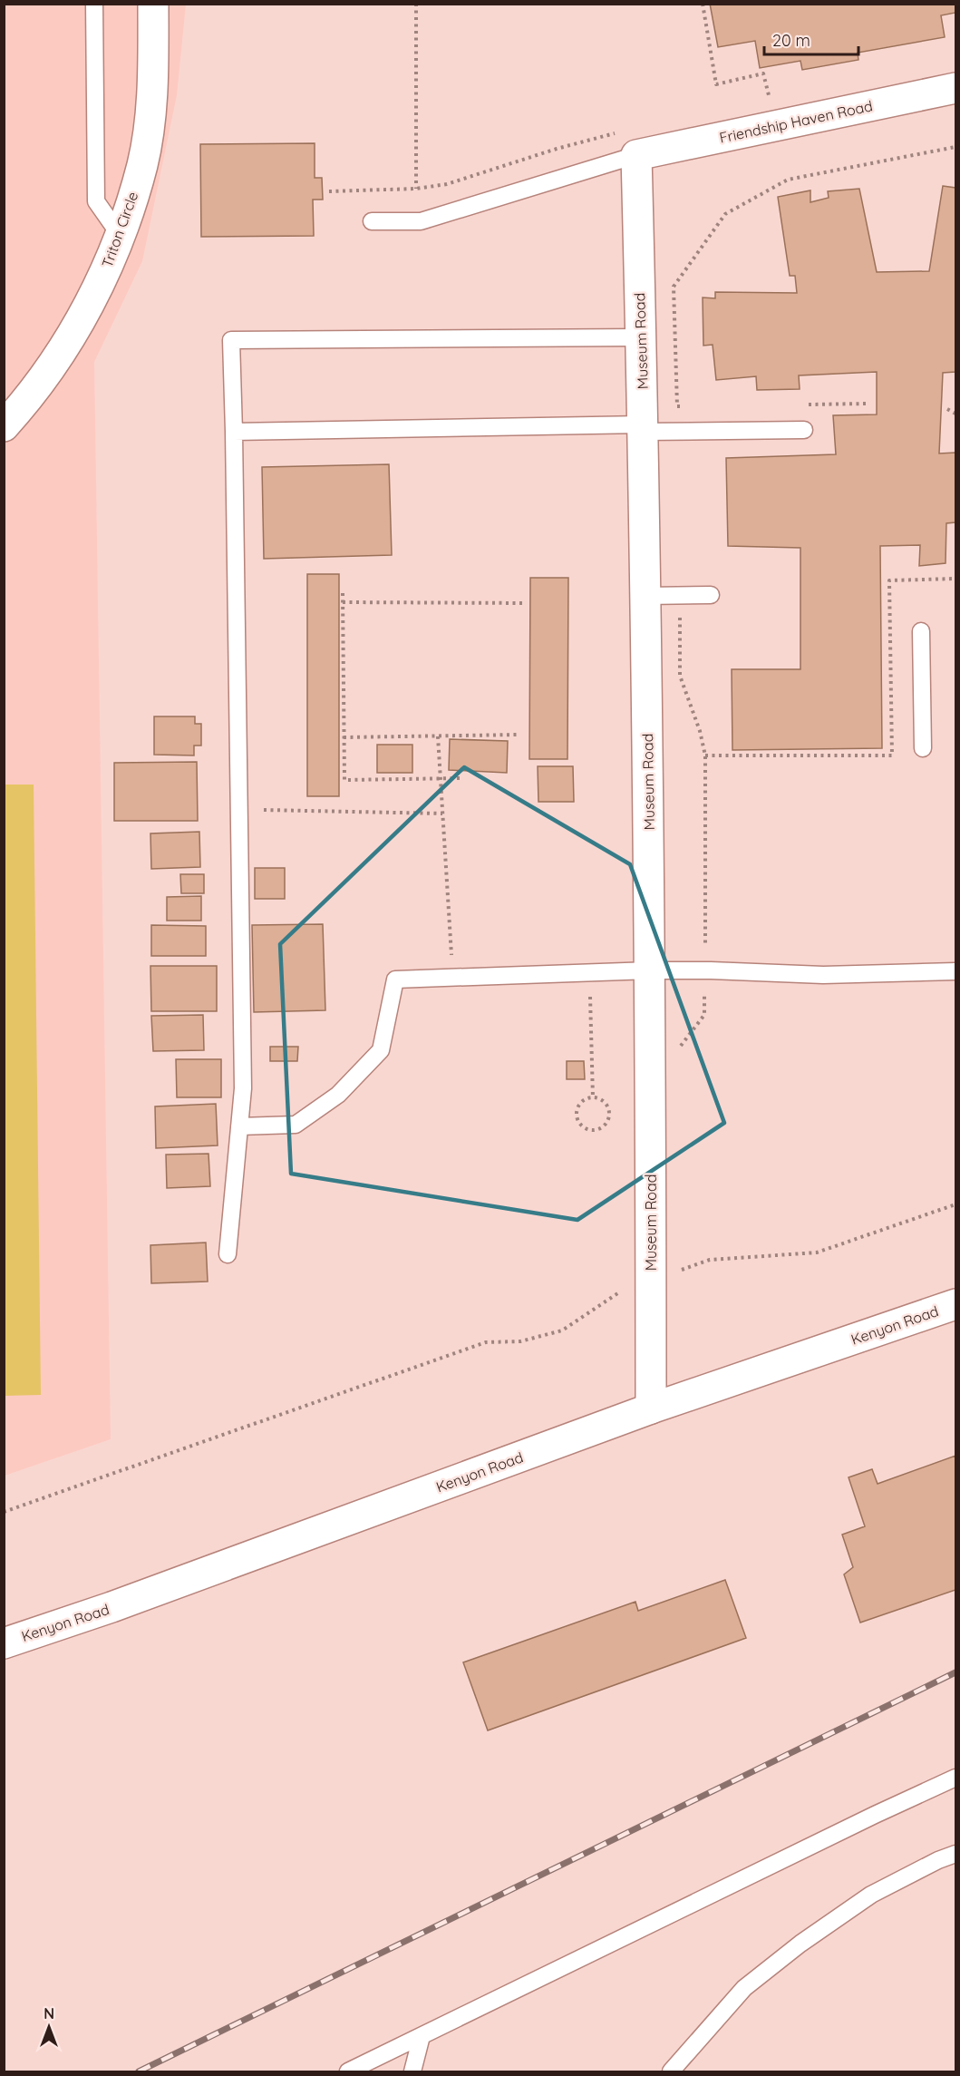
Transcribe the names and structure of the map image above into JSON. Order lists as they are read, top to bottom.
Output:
{
  "streets": {
    "street": [
      "Friendship Haven Road",
      "Triton Circle",
      "Museum Road",
      "Kenyon Road"
    ]
  },
  "crossings": [
    ["Friendship Haven Road", "Museum Road"],
    ["Museum Road", "Kenyon Road"]
  ],
  "scale_bar": "20 m",
  "north": "top"
}
